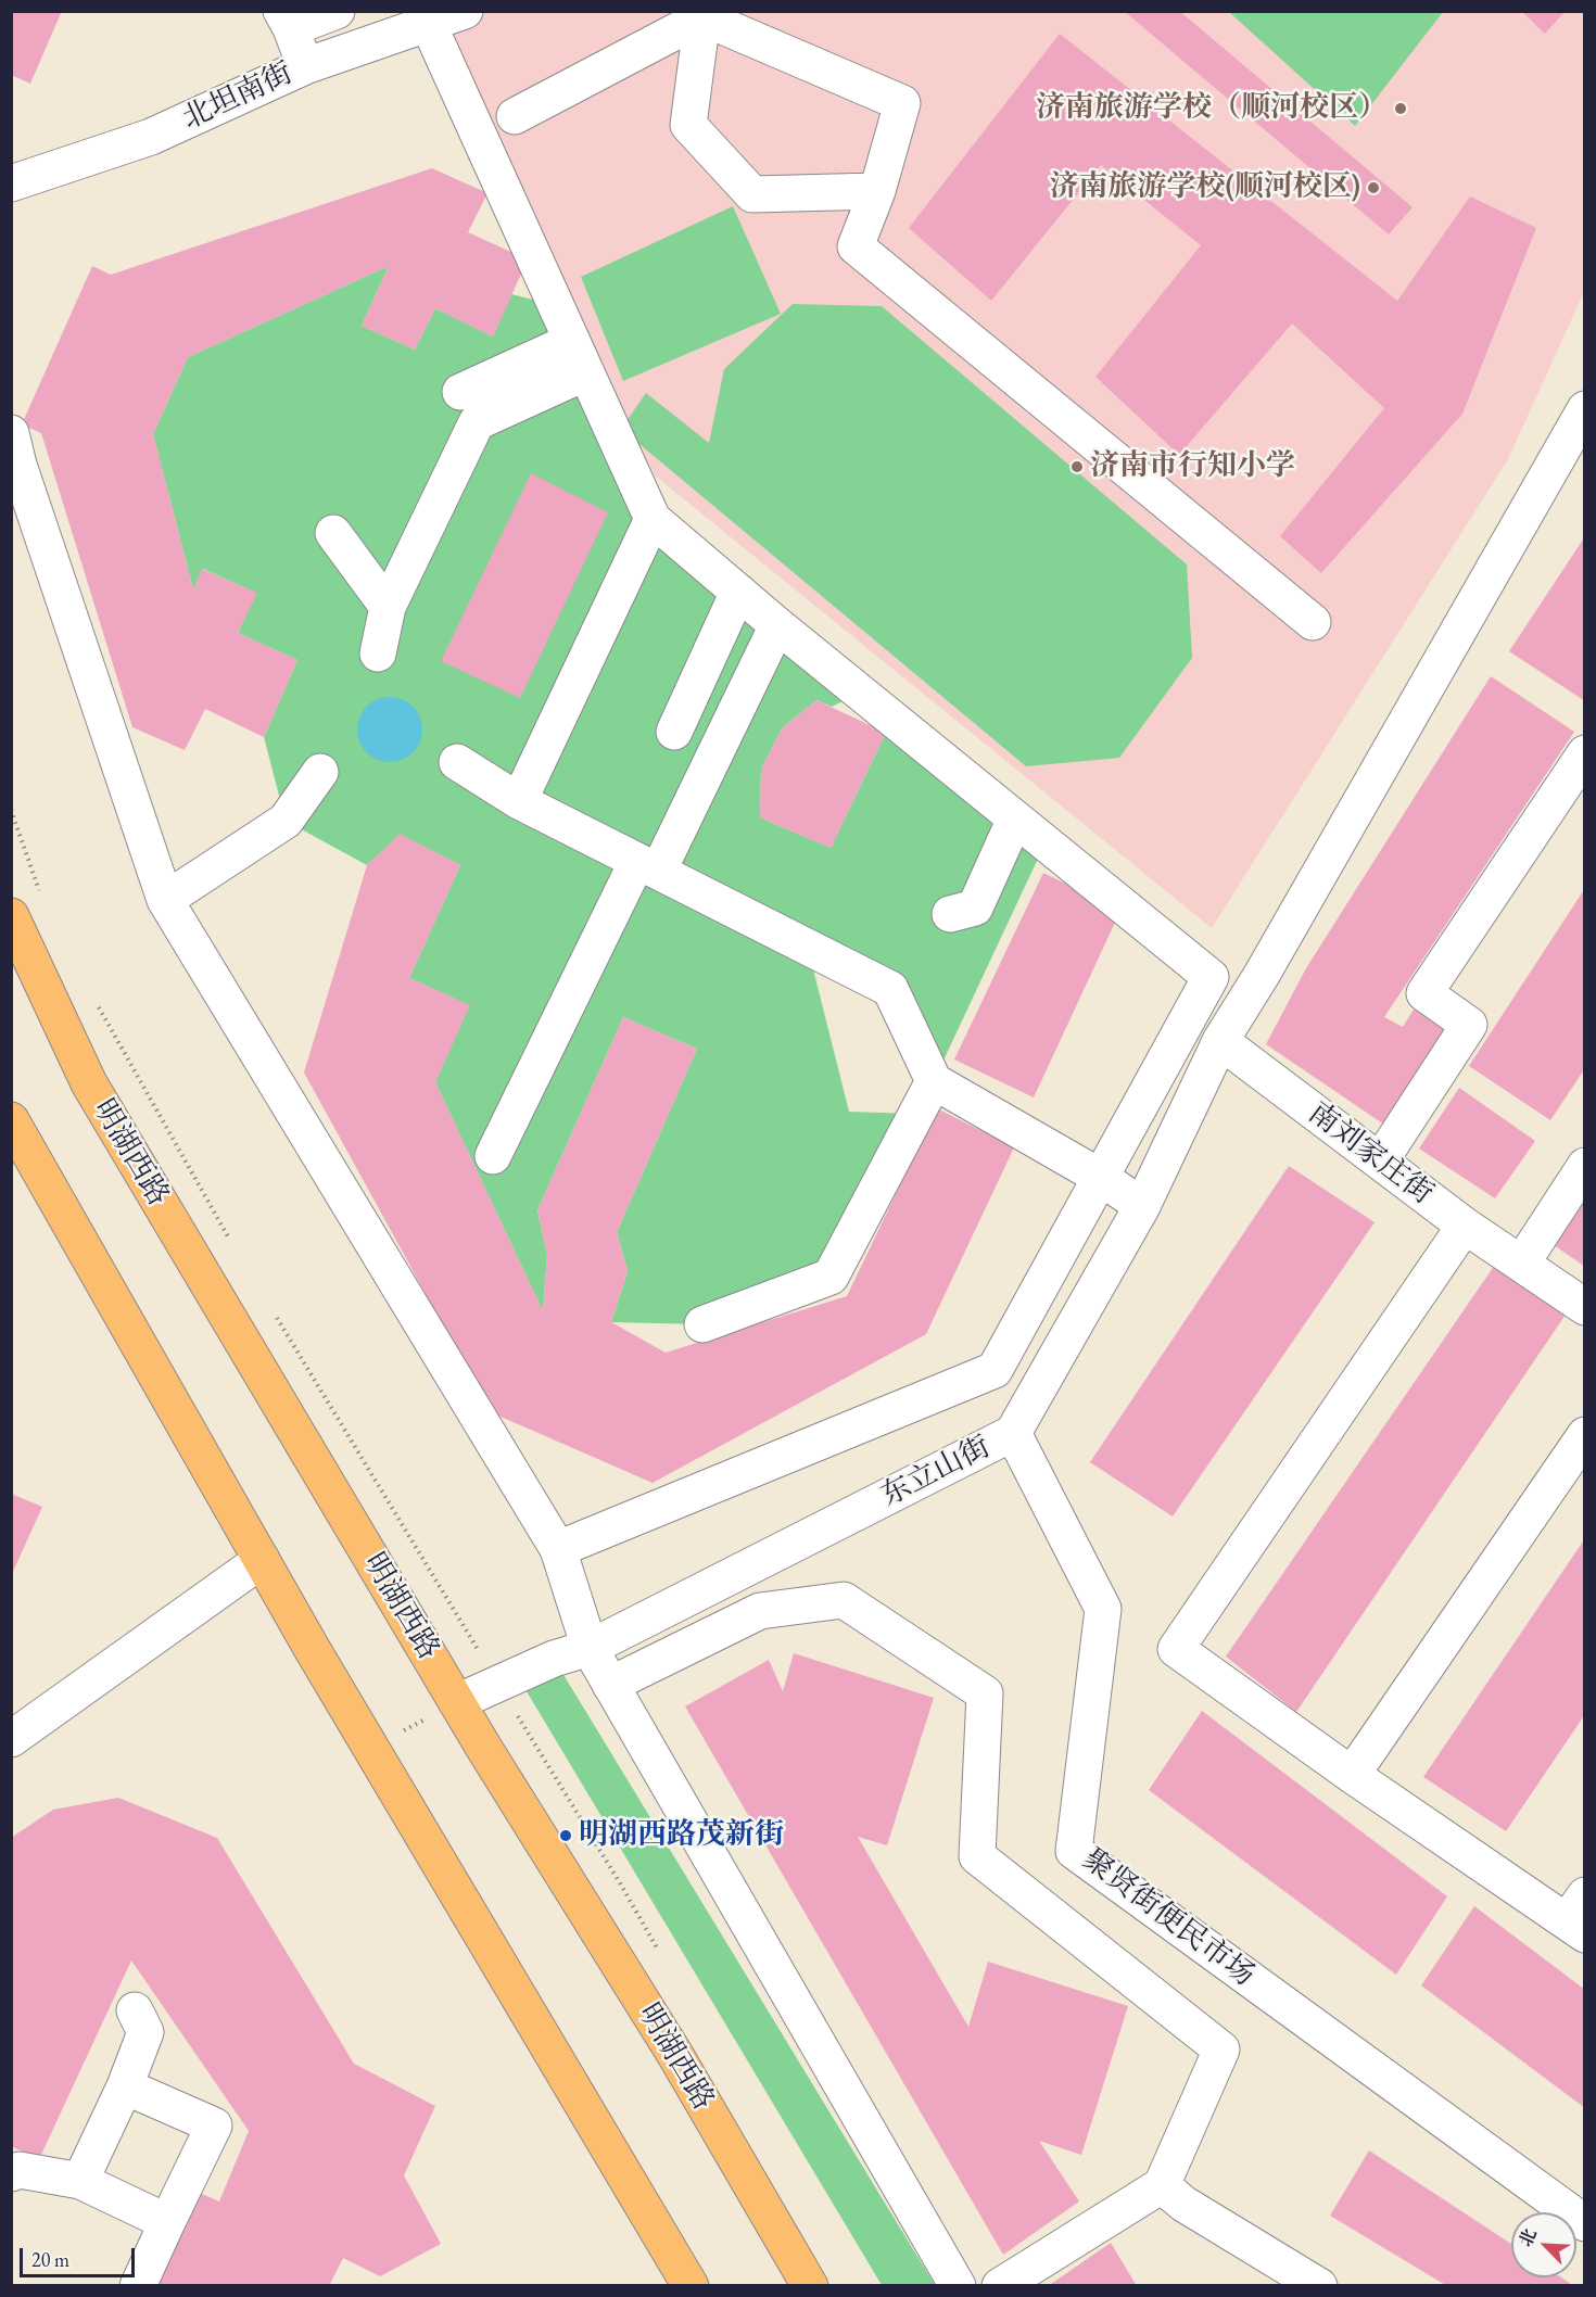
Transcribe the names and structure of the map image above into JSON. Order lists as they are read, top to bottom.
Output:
{
  "streets": {
    "main road": ["明湖西路"],
    "street": [
      "北坦南街",
      "南刘家庄街",
      "东立山街",
      "聚贤街便民市场"
    ]
  },
  "crossings": [
    ["明湖西路", "东立山街"],
    ["南刘家庄街", "东立山街"],
    ["东立山街", "聚贤街便民市场"]
  ],
  "places": [
    "济南旅游学校（顺河校区）",
    "济南旅游学校(顺河校区)",
    "济南市行知小学",
    "明湖西路茂新街"
  ],
  "scale_bar": "20 m",
  "north": "top left"
}
